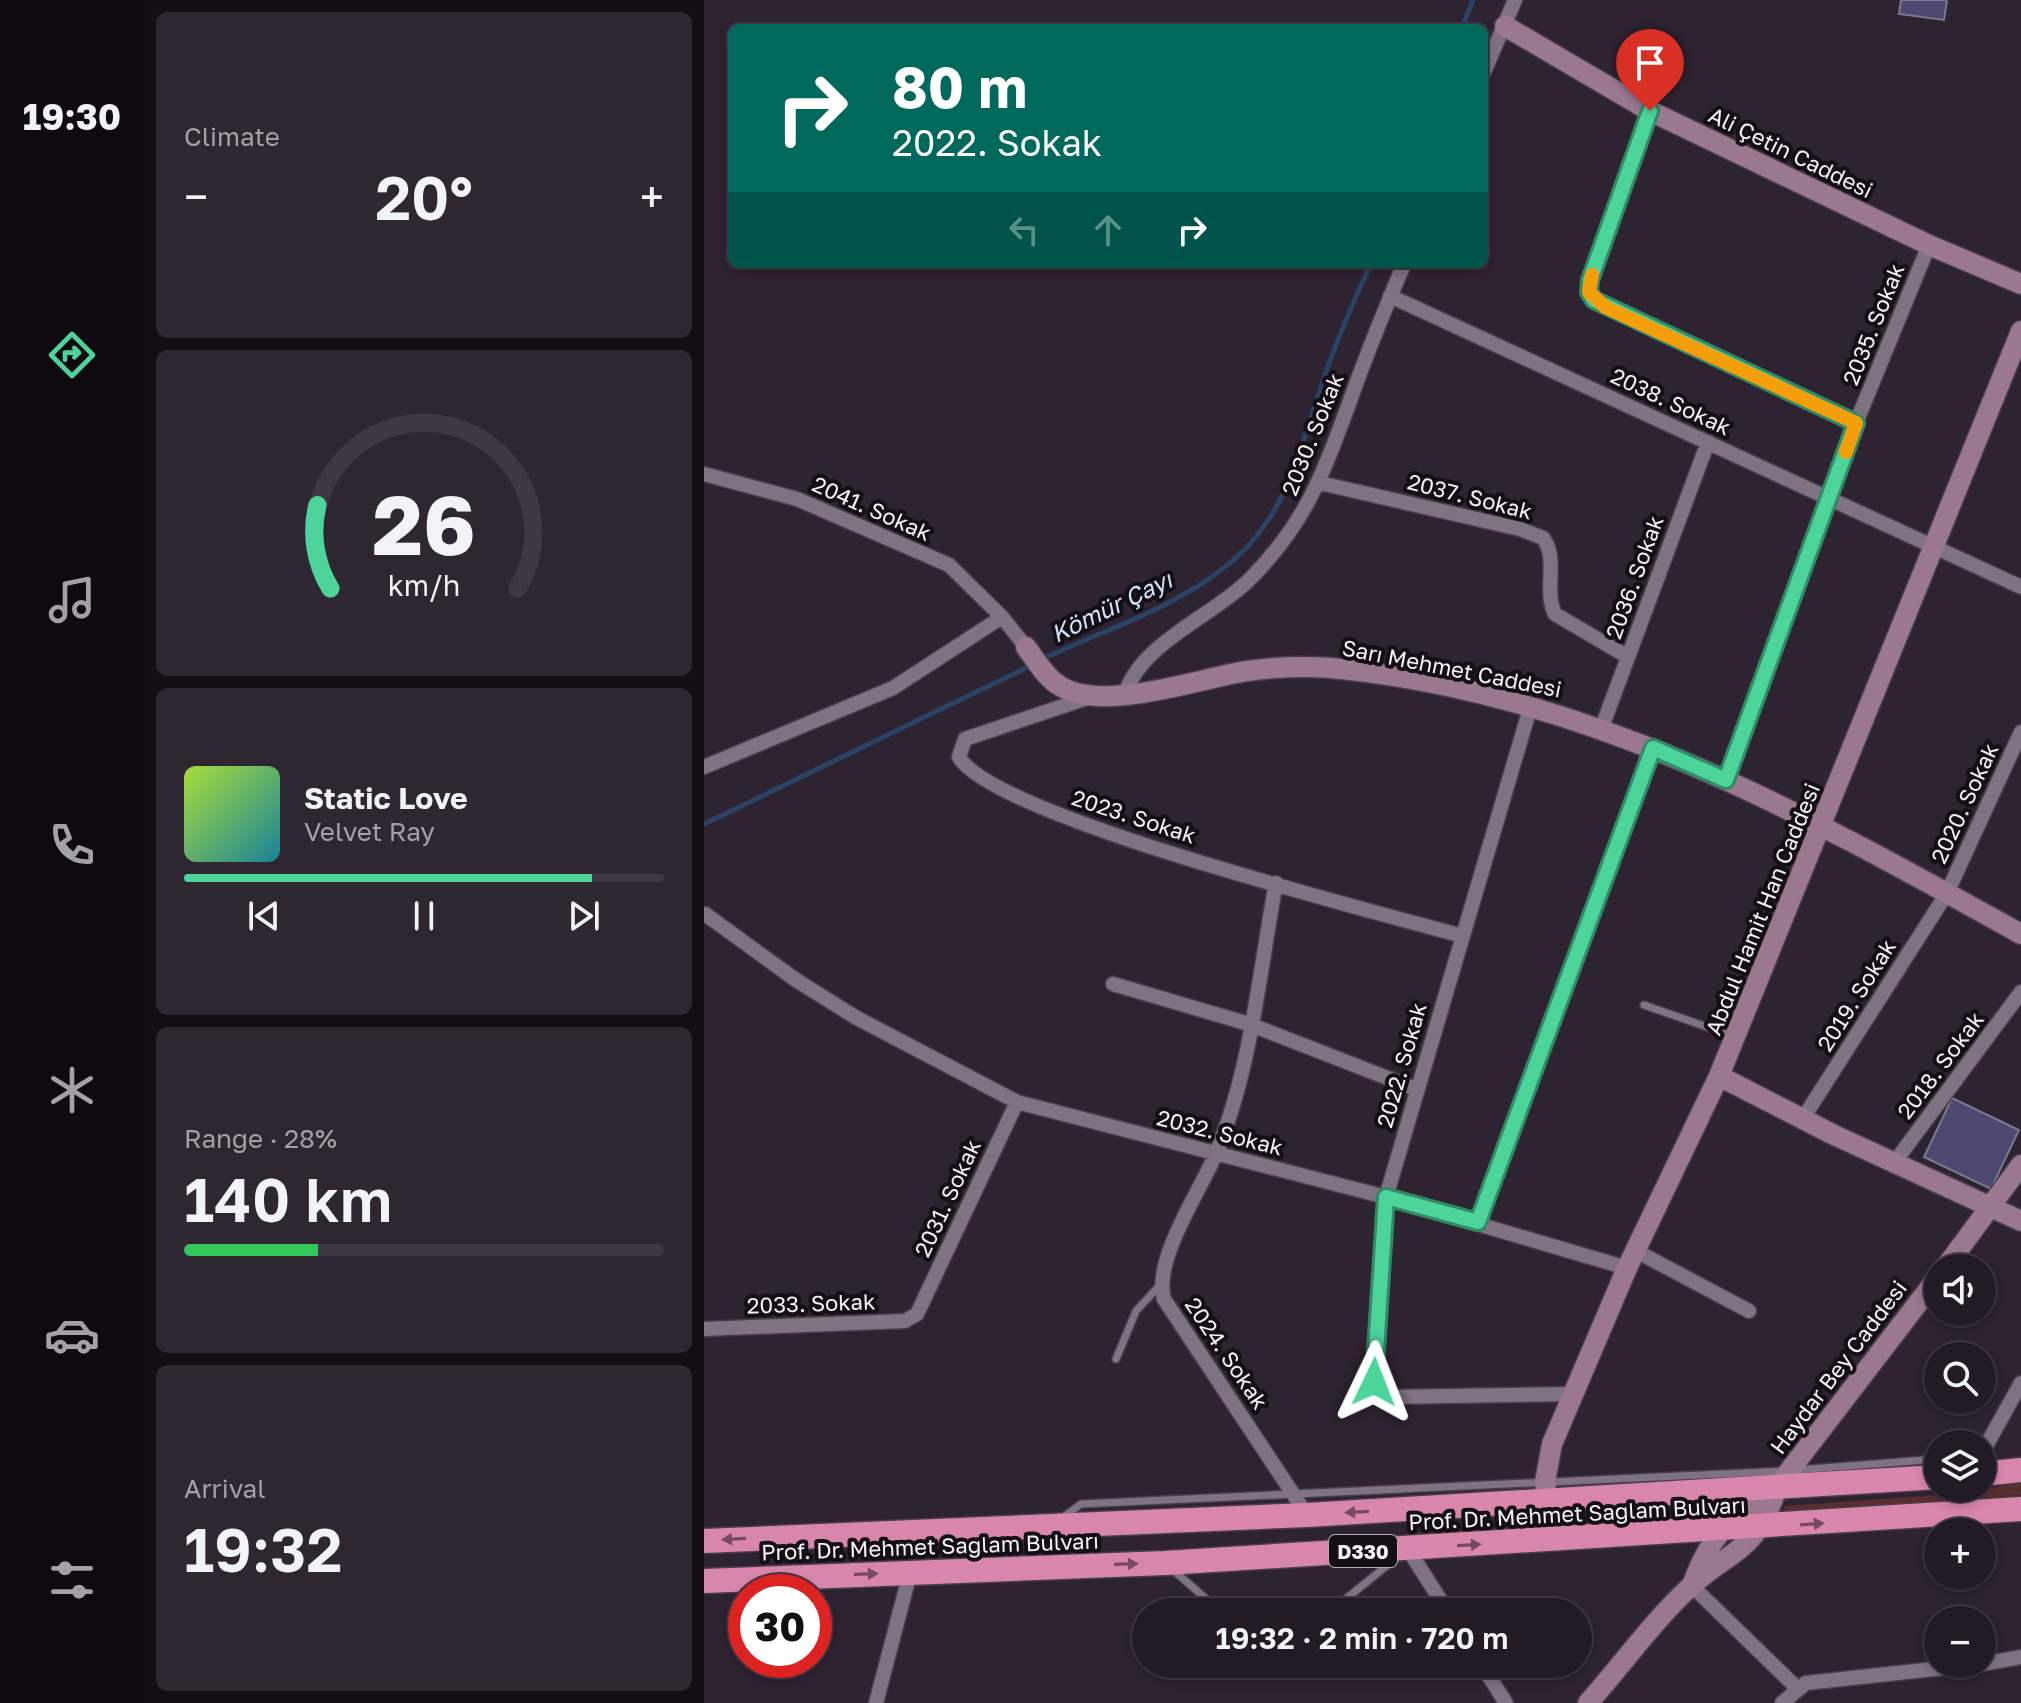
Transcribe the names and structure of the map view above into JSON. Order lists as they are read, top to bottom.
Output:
{
  "streets": {
    "highway": ["Prof. Dr. Mehmet Sağlam Bulvarı", "D330"],
    "street": [
      "Ali Çetin Caddesi",
      "2035. Sokak",
      "2038. Sokak",
      "2030. Sokak",
      "2037. Sokak",
      "2041. Sokak",
      "2036. Sokak",
      "Sarı Mehmet Caddesi",
      "2020. Sokak",
      "2023. Sokak",
      "Abdul Hamit Han Caddesi",
      "2019. Sokak",
      "2022. Sokak",
      "2018. Sokak",
      "2032. Sokak",
      "2031. Sokak",
      "2033. Sokak",
      "2024. Sokak",
      "Haydar Bey Caddesi"
    ]
  },
  "crossings": [
    ["Ali Çetin Caddesi", "2035. Sokak"],
    ["2035. Sokak", "2038. Sokak"],
    ["2035. Sokak", "Sarı Mehmet Caddesi"],
    ["2038. Sokak", "2030. Sokak"],
    ["2038. Sokak", "2036. Sokak"],
    ["2038. Sokak", "Abdul Hamit Han Caddesi"],
    ["2030. Sokak", "2037. Sokak"],
    ["2030. Sokak", "Sarı Mehmet Caddesi"],
    ["2037. Sokak", "2036. Sokak"],
    ["2041. Sokak", "Sarı Mehmet Caddesi"],
    ["2036. Sokak", "Sarı Mehmet Caddesi"],
    ["Sarı Mehmet Caddesi", "2020. Sokak"],
    ["Sarı Mehmet Caddesi", "2023. Sokak"],
    ["Sarı Mehmet Caddesi", "Abdul Hamit Han Caddesi"],
    ["Sarı Mehmet Caddesi", "2019. Sokak"],
    ["Sarı Mehmet Caddesi", "2022. Sokak"],
    ["2020. Sokak", "2019. Sokak"],
    ["2023. Sokak", "2022. Sokak"],
    ["2023. Sokak", "2024. Sokak"],
    ["Abdul Hamit Han Caddesi", "Prof. Dr. Mehmet Sağlam Bulvarı"],
    ["2022. Sokak", "2032. Sokak"],
    ["2032. Sokak", "2031. Sokak"],
    ["2032. Sokak", "2024. Sokak"],
    ["2031. Sokak", "2033. Sokak"],
    ["2024. Sokak", "Prof. Dr. Mehmet Sağlam Bulvarı"],
    ["Haydar Bey Caddesi", "Prof. Dr. Mehmet Sağlam Bulvarı"]
  ],
  "water": ["Kömür Çayı"],
  "page": {
    "tabs": "19:30",
    "tile": [
      "Climate",
      ["Range · 28%", "140 km"],
      ["Arrival", "19:32"]
    ],
    "turn": ["80 m", "2022. Sokak"],
    "heat": ["−", "20°", "+"],
    "song": ["Static Love", "Velvet Ray"],
    "map_buttons": ["+", "−"],
    "limit": "30",
    "trip": "19:32 · 2 min · 720 m",
    "gauge": ["26", "km/h"]
  }
}
